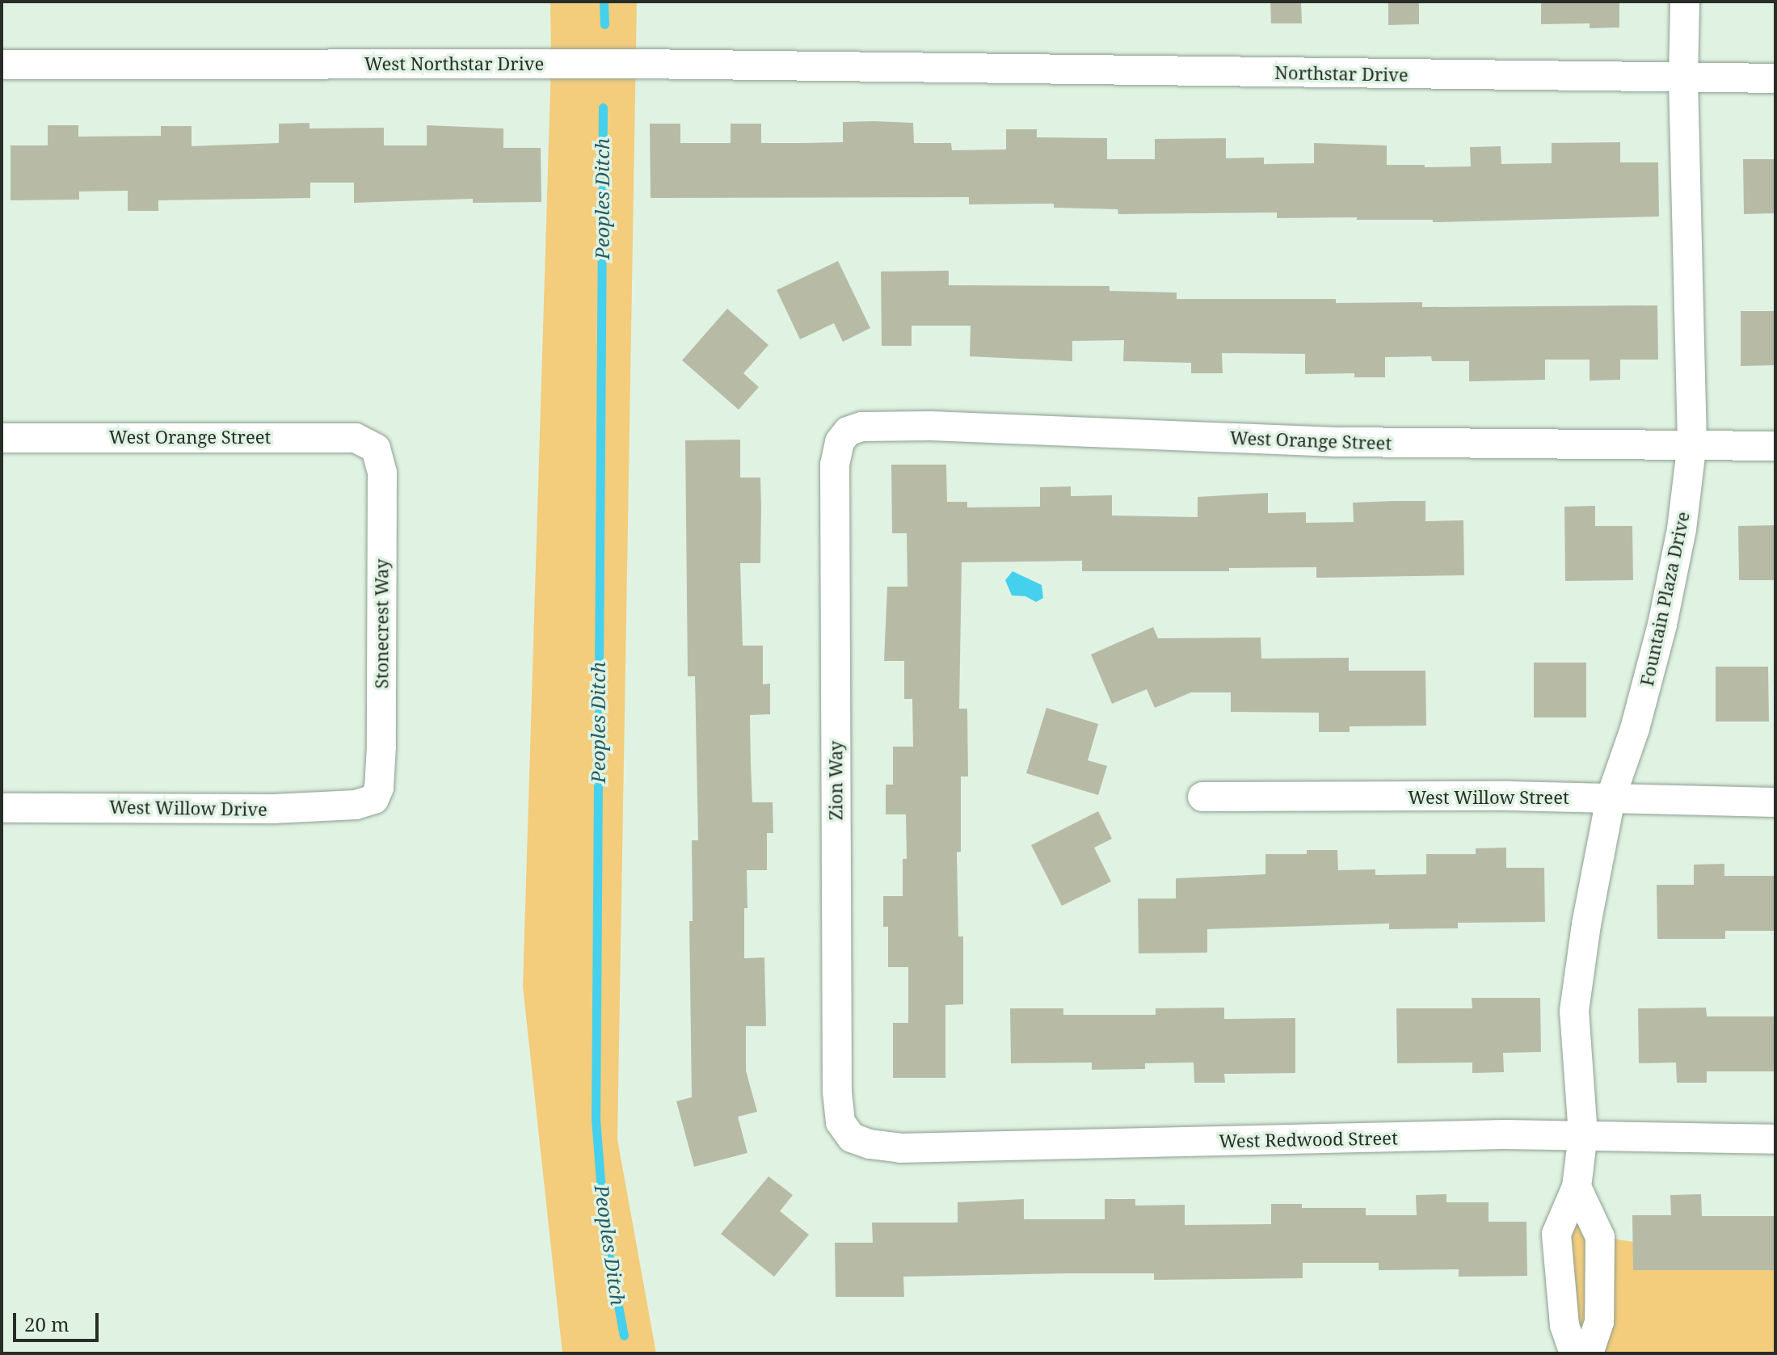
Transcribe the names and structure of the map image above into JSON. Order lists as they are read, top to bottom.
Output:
{
  "streets": {
    "street": [
      "West Northstar Drive",
      "Northstar Drive",
      "West Orange Street",
      "Fountain Plaza Drive",
      "Stonecrest Way",
      "Zion Way",
      "West Willow Street",
      "West Willow Drive",
      "West Redwood Street"
    ]
  },
  "crossings": [
    ["West Northstar Drive", "Northstar Drive"],
    ["Northstar Drive", "Fountain Plaza Drive"],
    ["West Orange Street", "Fountain Plaza Drive"],
    ["West Orange Street", "Stonecrest Way"],
    ["West Orange Street", "Zion Way"],
    ["Fountain Plaza Drive", "West Willow Street"],
    ["Fountain Plaza Drive", "West Redwood Street"],
    ["Stonecrest Way", "West Willow Drive"],
    ["Zion Way", "West Redwood Street"]
  ],
  "water": ["Peoples Ditch"],
  "scale_bar": "20 m"
}
